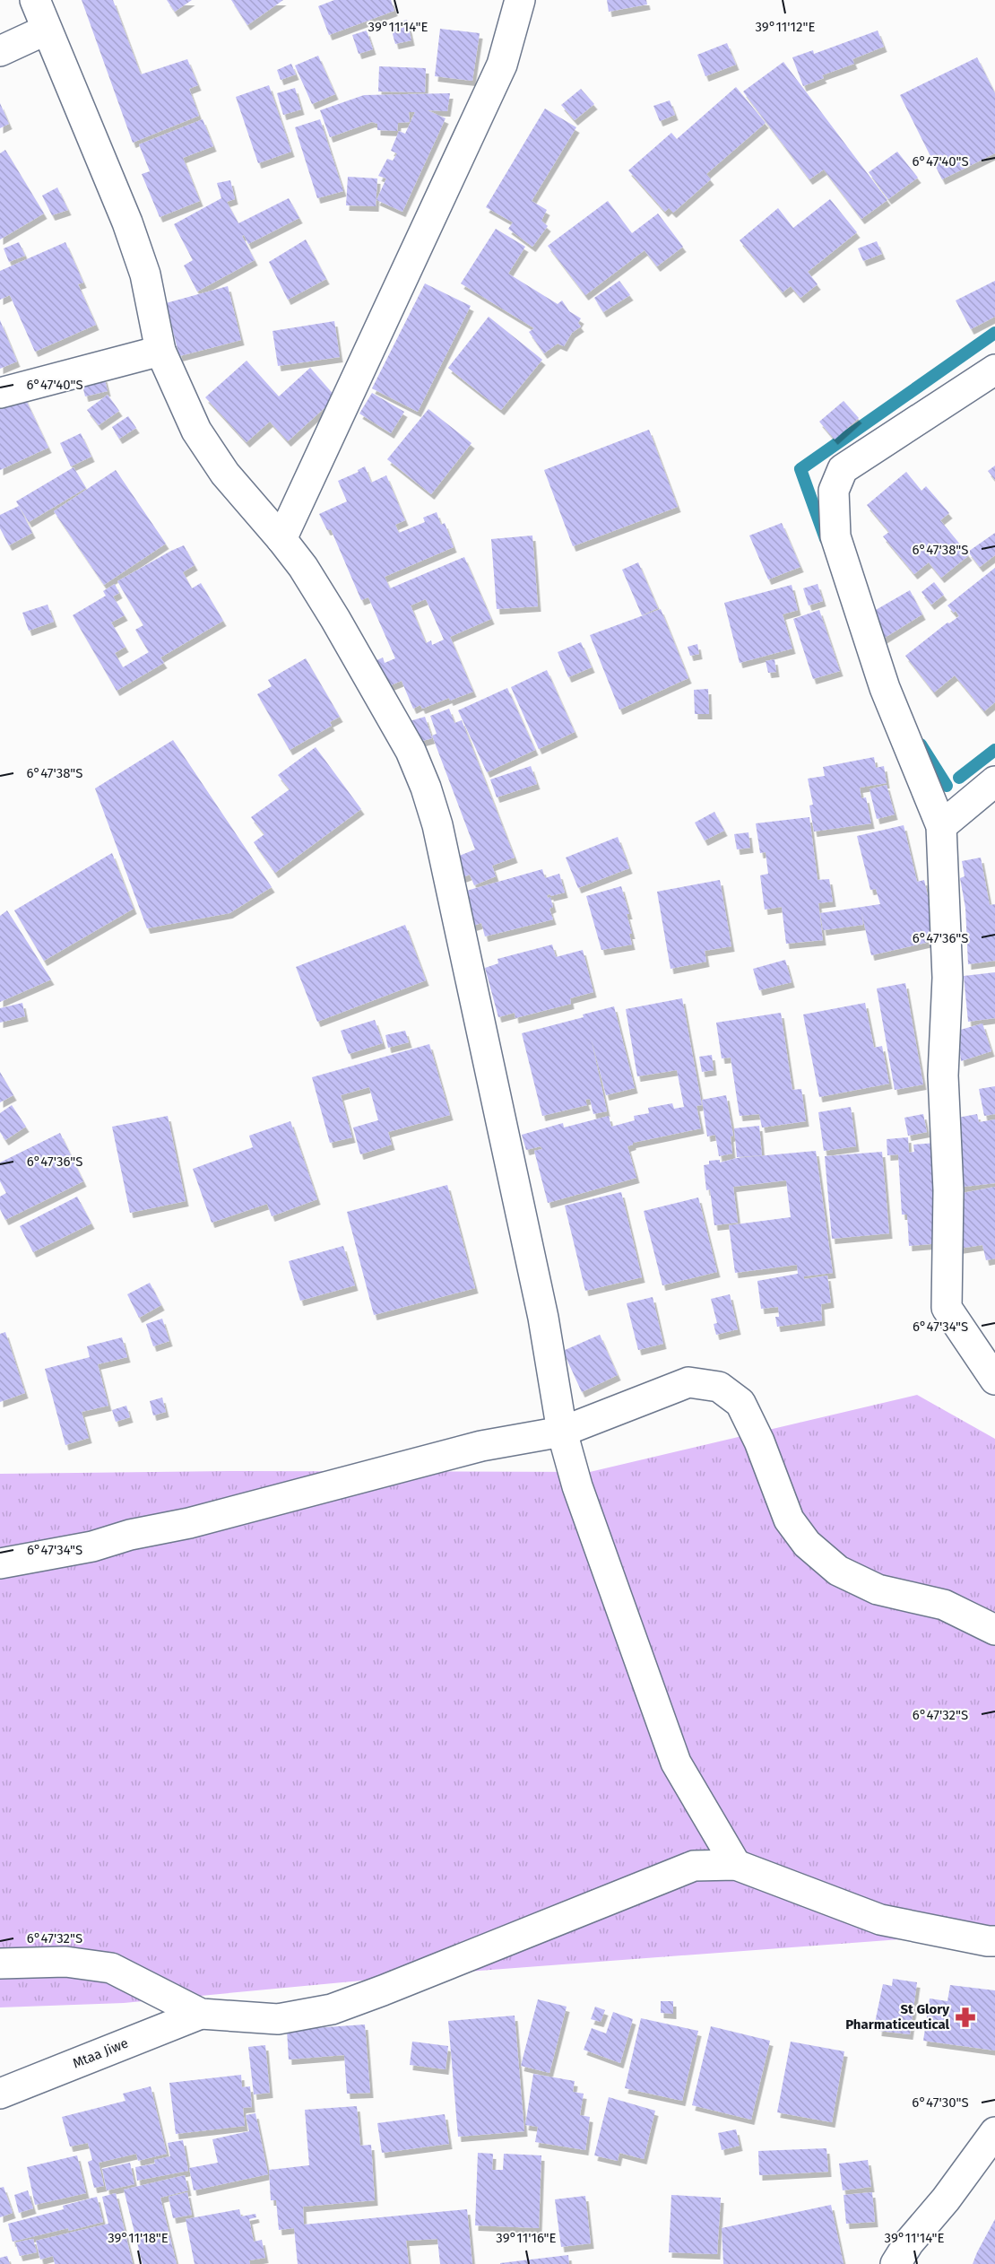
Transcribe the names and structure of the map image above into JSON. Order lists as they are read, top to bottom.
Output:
{
  "streets": {
    "street": ["Mtaa Jiwe"]
  },
  "places": {
    "pharmacy": ["St Glory Pharmaticeutical"]
  },
  "coordinates": [
    "39°11'14\"E",
    "39°11'12\"E",
    "6°47'40\"S",
    "6°47'38\"S",
    "6°47'36\"S",
    "6°47'34\"S",
    "6°47'32\"S",
    "6°47'30\"S",
    "39°11'18\"E",
    "39°11'16\"E"
  ]
}
